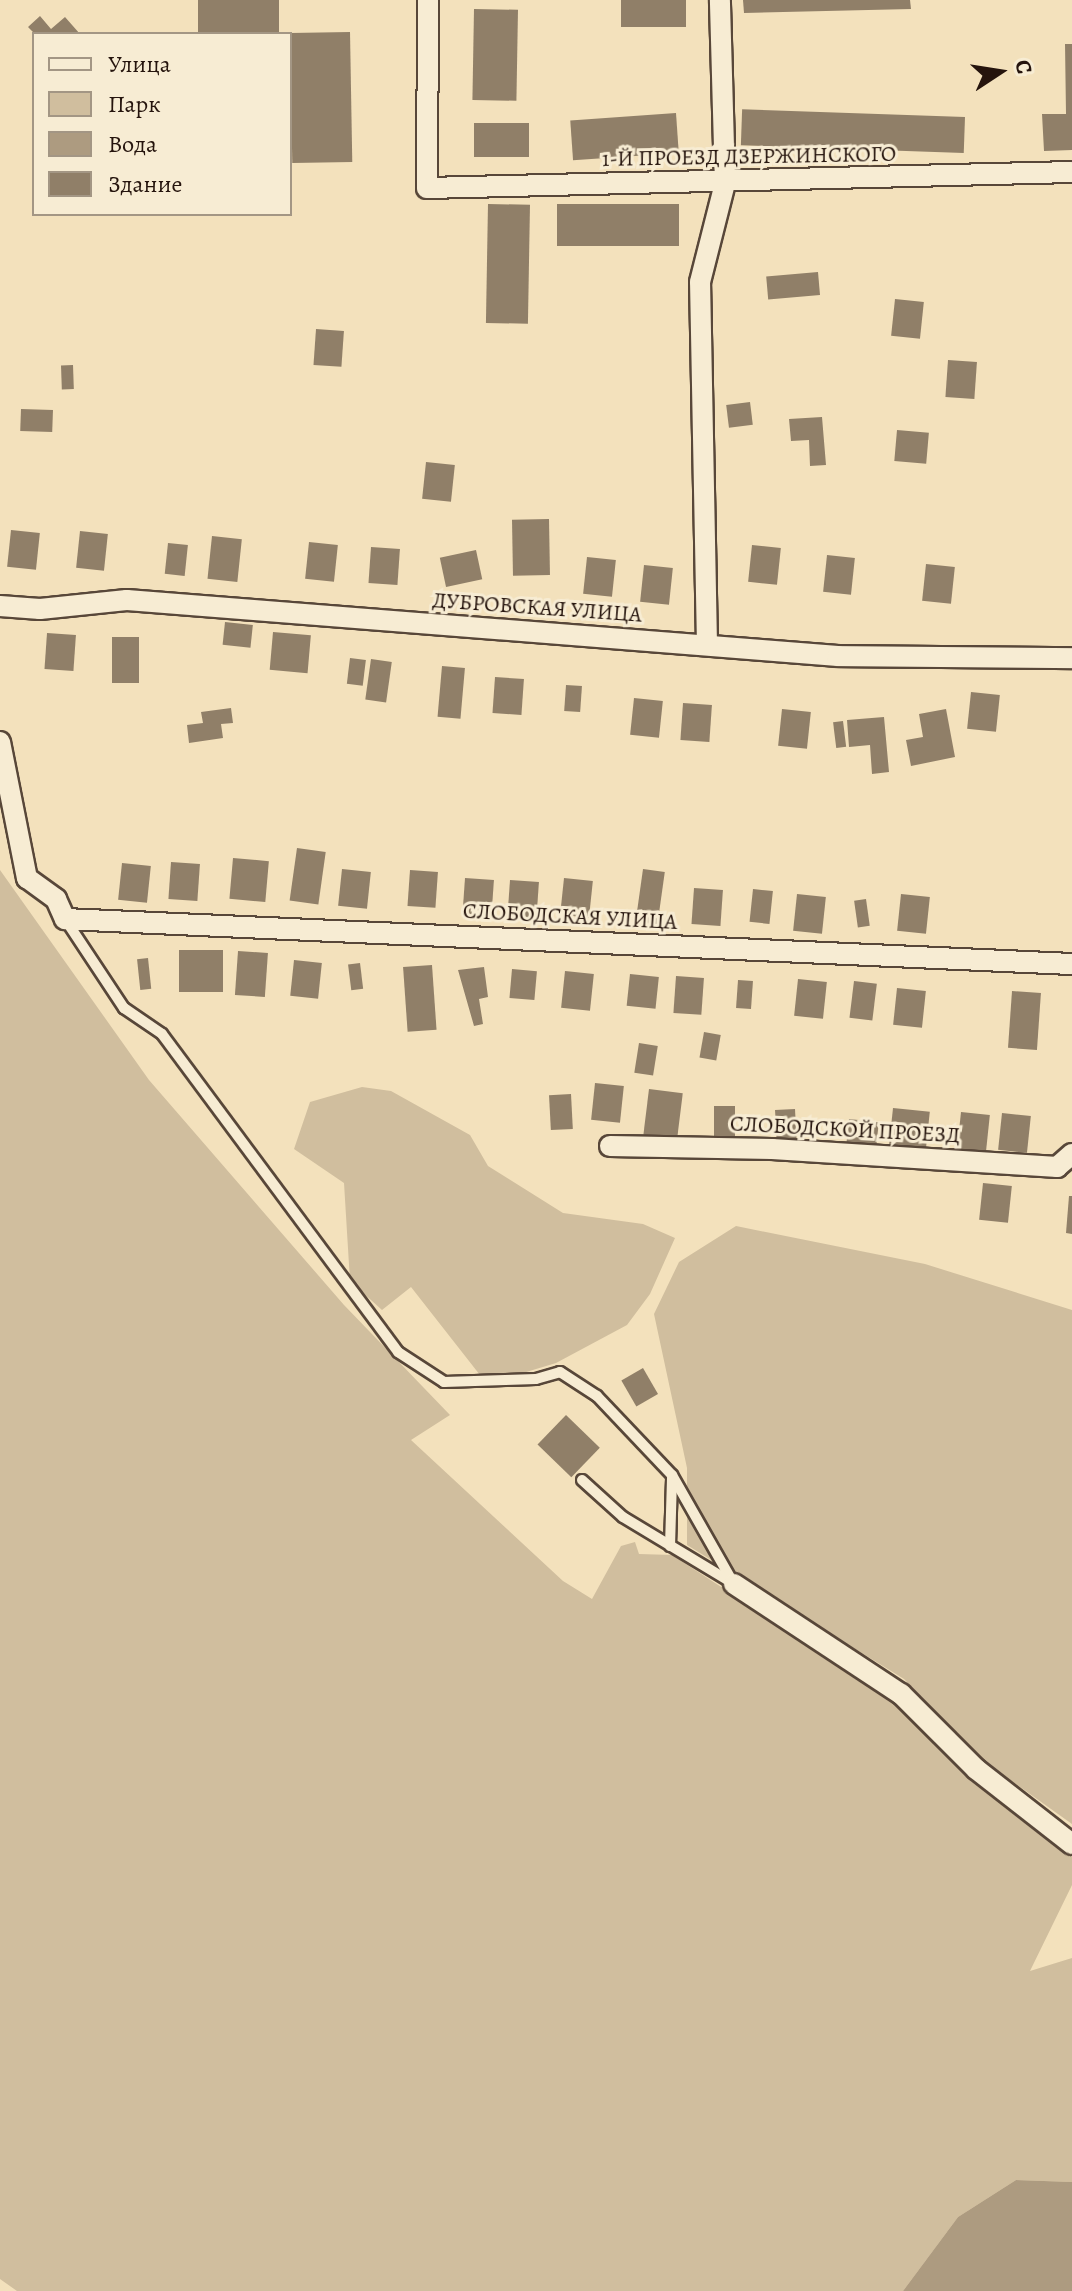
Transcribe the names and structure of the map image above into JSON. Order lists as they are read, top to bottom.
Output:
{
  "streets": {
    "street": [
      "1-Й ПРОЕЗД ДЗЕРЖИНСКОГО",
      "ДУБРОВСКАЯ УЛИЦА",
      "СЛОБОДСКАЯ УЛИЦА",
      "СЛОБОДСКОЙ ПРОЕЗД"
    ]
  },
  "legend": [
    "Улица",
    "Парк",
    "Вода",
    "Здание"
  ],
  "north": "right"
}
